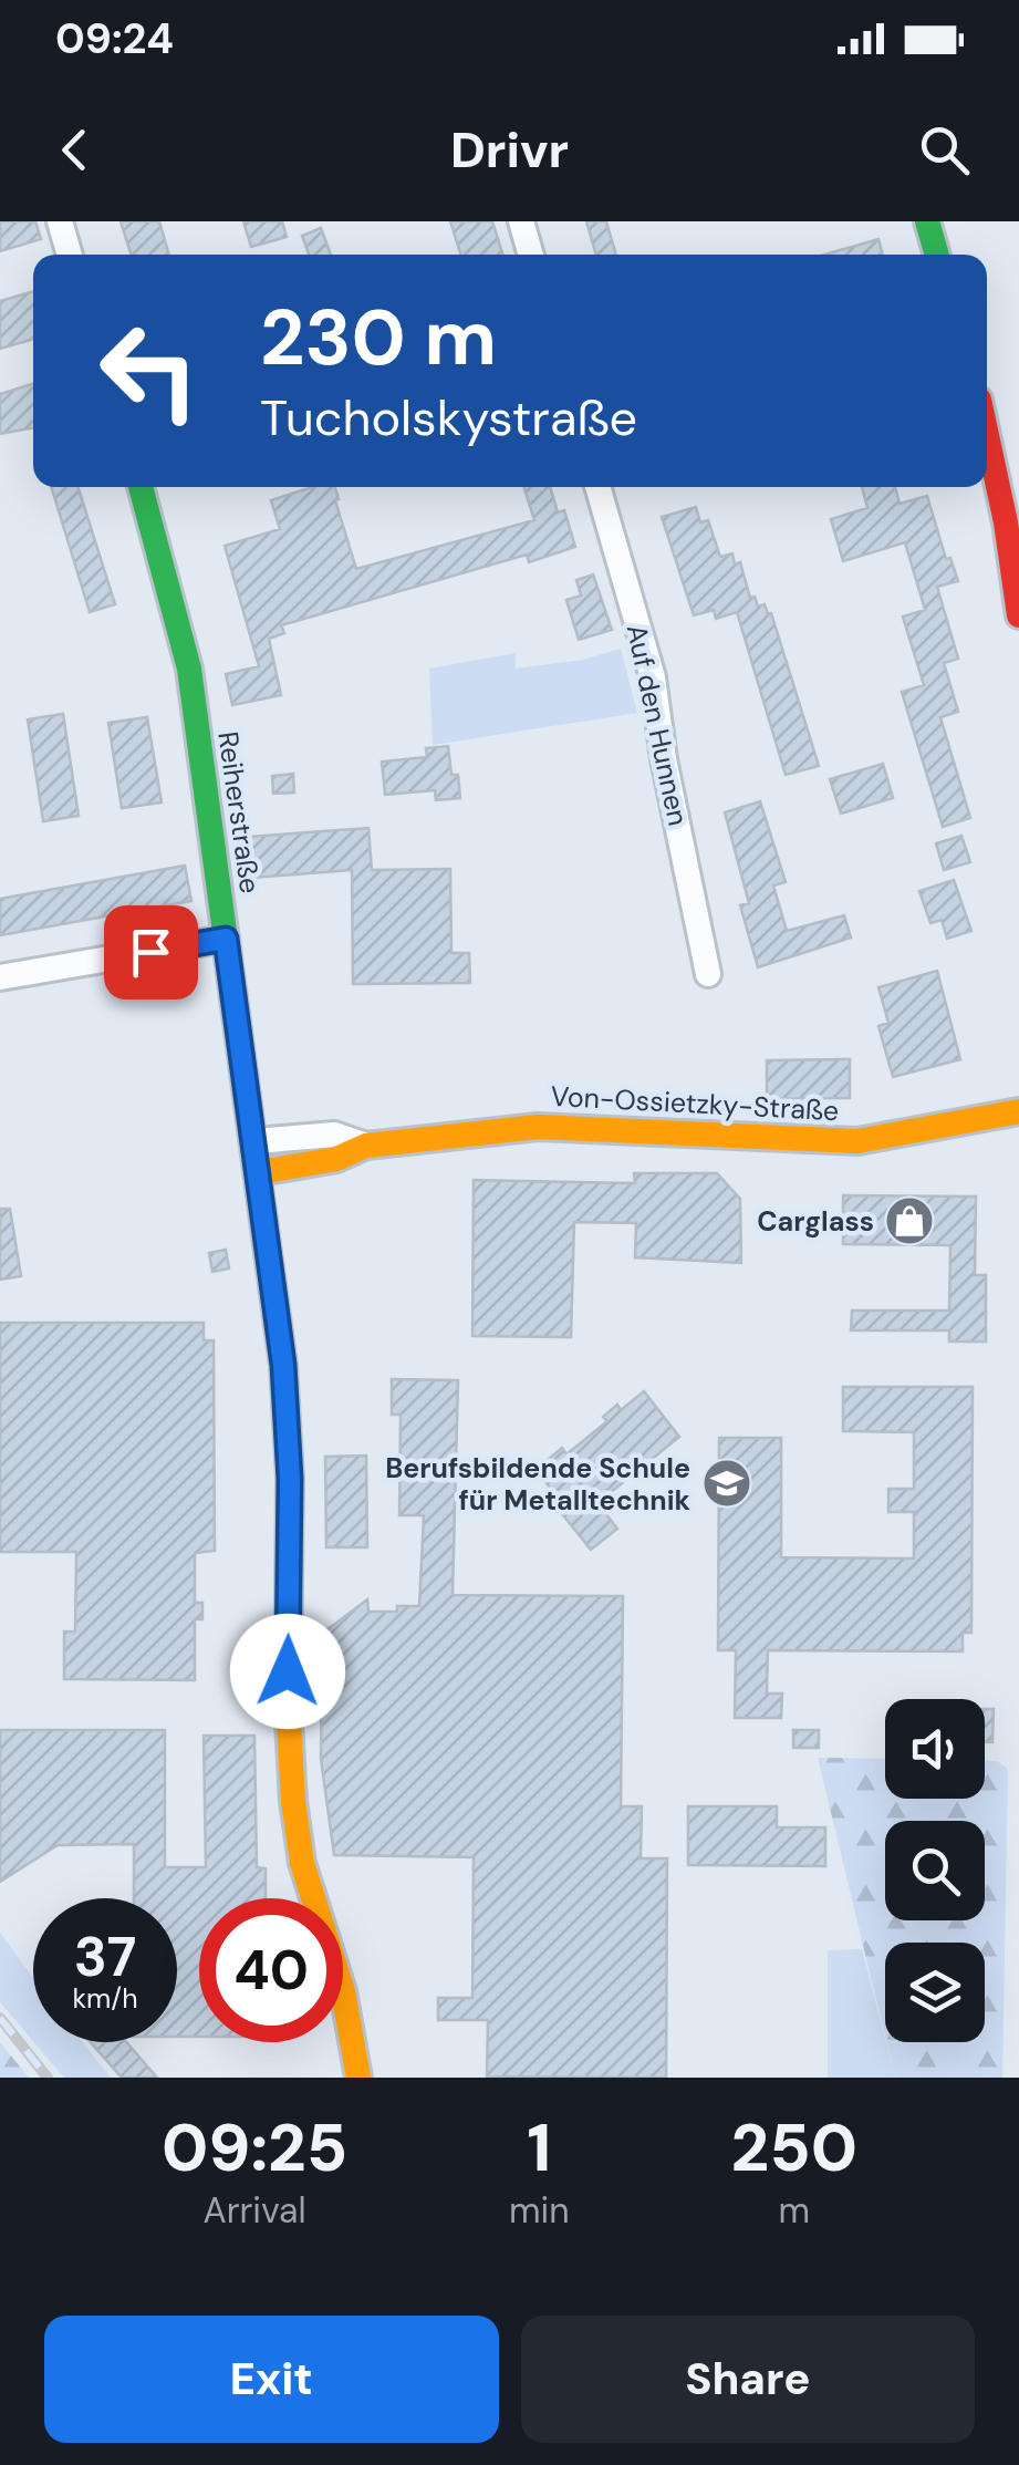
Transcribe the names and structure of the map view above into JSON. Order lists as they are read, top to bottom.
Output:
{
  "streets": {
    "street": ["Auf den Hunnen", "Reiherstraße", "Von-Ossietzky-Straße"]
  },
  "crossings": [
    ["Reiherstraße", "Von-Ossietzky-Straße"]
  ],
  "places": {
    "shop": ["Carglass"],
    "school or university": ["Berufsbildende Schule für Metalltechnik"]
  },
  "page": {
    "status": "09:24",
    "header": "Drivr",
    "turn": ["230 m", "Tucholskystraße"],
    "speed": "37 km/h",
    "limit": "40",
    "eta": [
      "09:25",
      "Arrival",
      "1",
      "min",
      "250",
      "m"
    ],
    "buttons": ["Exit", "Share"]
  }
}
